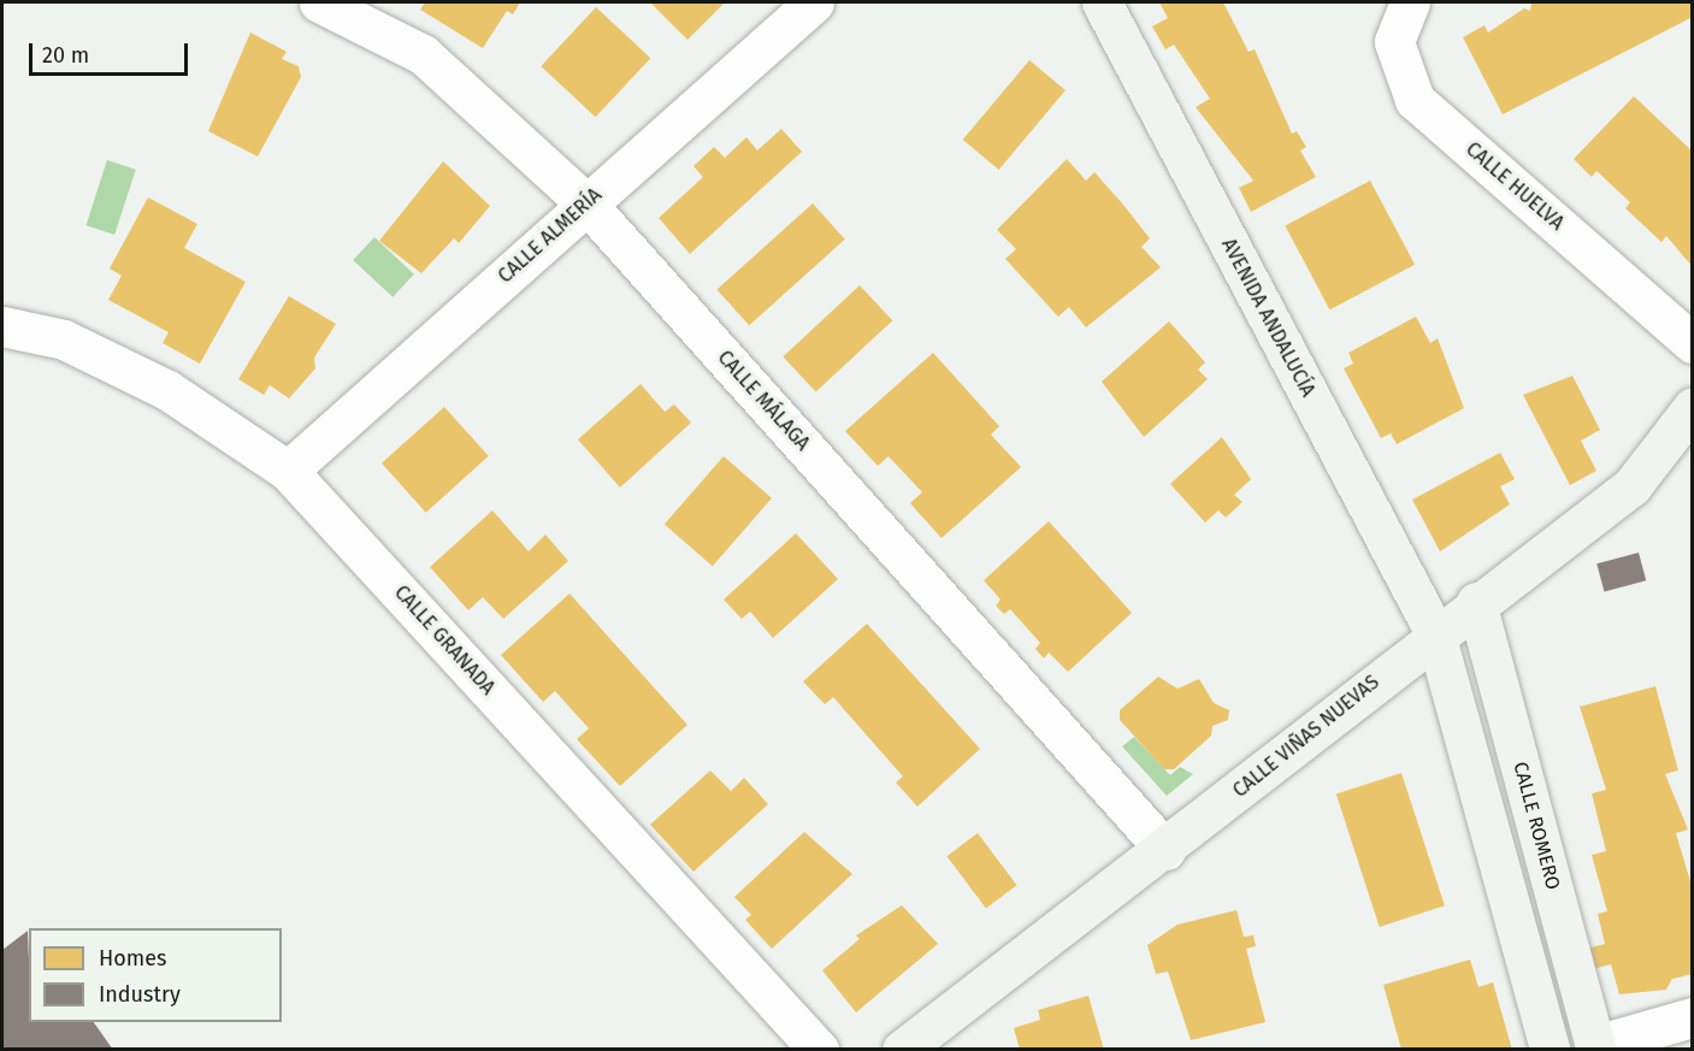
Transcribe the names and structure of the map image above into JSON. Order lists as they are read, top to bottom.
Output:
{
  "streets": {
    "street": [
      "CALLE HUELVA",
      "CALLE ALMERÍA",
      "AVENIDA ANDALUCÍA",
      "CALLE MÁLAGA",
      "CALLE GRANADA",
      "CALLE VIÑAS NUEVAS",
      "CALLE ROMERO"
    ]
  },
  "crossings": [
    ["CALLE ALMERÍA", "CALLE MÁLAGA"],
    ["CALLE ALMERÍA", "CALLE GRANADA"],
    ["AVENIDA ANDALUCÍA", "CALLE VIÑAS NUEVAS"],
    ["CALLE MÁLAGA", "CALLE VIÑAS NUEVAS"],
    ["CALLE VIÑAS NUEVAS", "CALLE ROMERO"]
  ],
  "legend": ["Homes", "Industry"],
  "scale_bar": "20 m"
}
